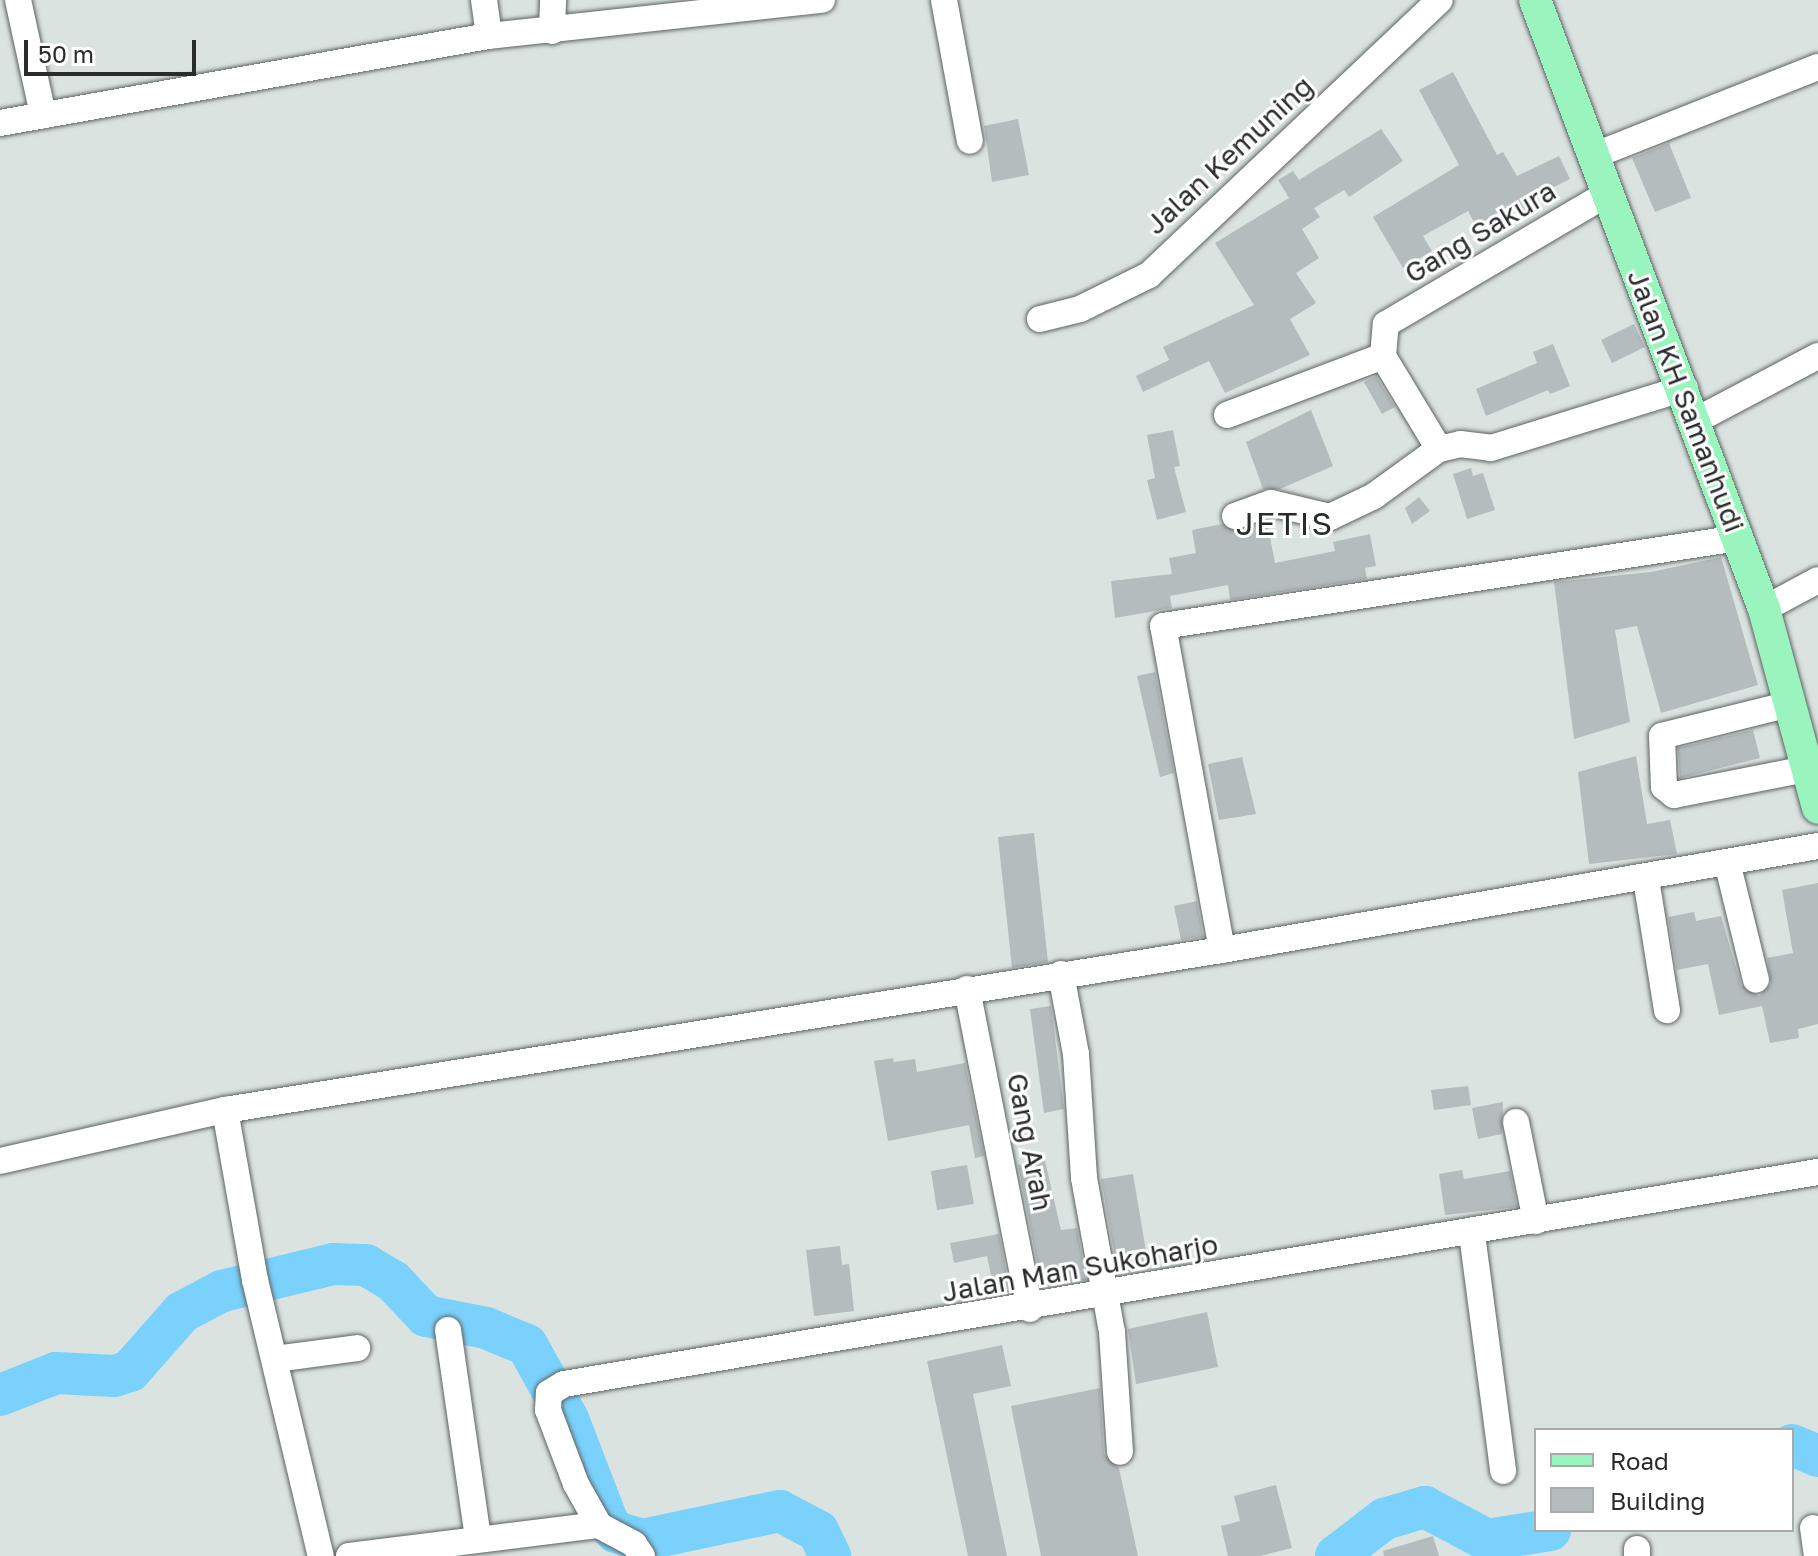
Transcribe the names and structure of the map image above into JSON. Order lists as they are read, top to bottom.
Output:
{
  "streets": {
    "main road": ["Jalan KH Samanhudi"],
    "street": [
      "Jalan Kemuning",
      "Gang Sakura",
      "Gang Arah",
      "Jalan Man Sukoharjo"
    ]
  },
  "crossings": [
    ["Gang Sakura", "Jalan KH Samanhudi"],
    ["Gang Arah", "Jalan Man Sukoharjo"]
  ],
  "districts": ["JETIS"],
  "legend": ["Road", "Building"],
  "scale_bar": "50 m"
}
